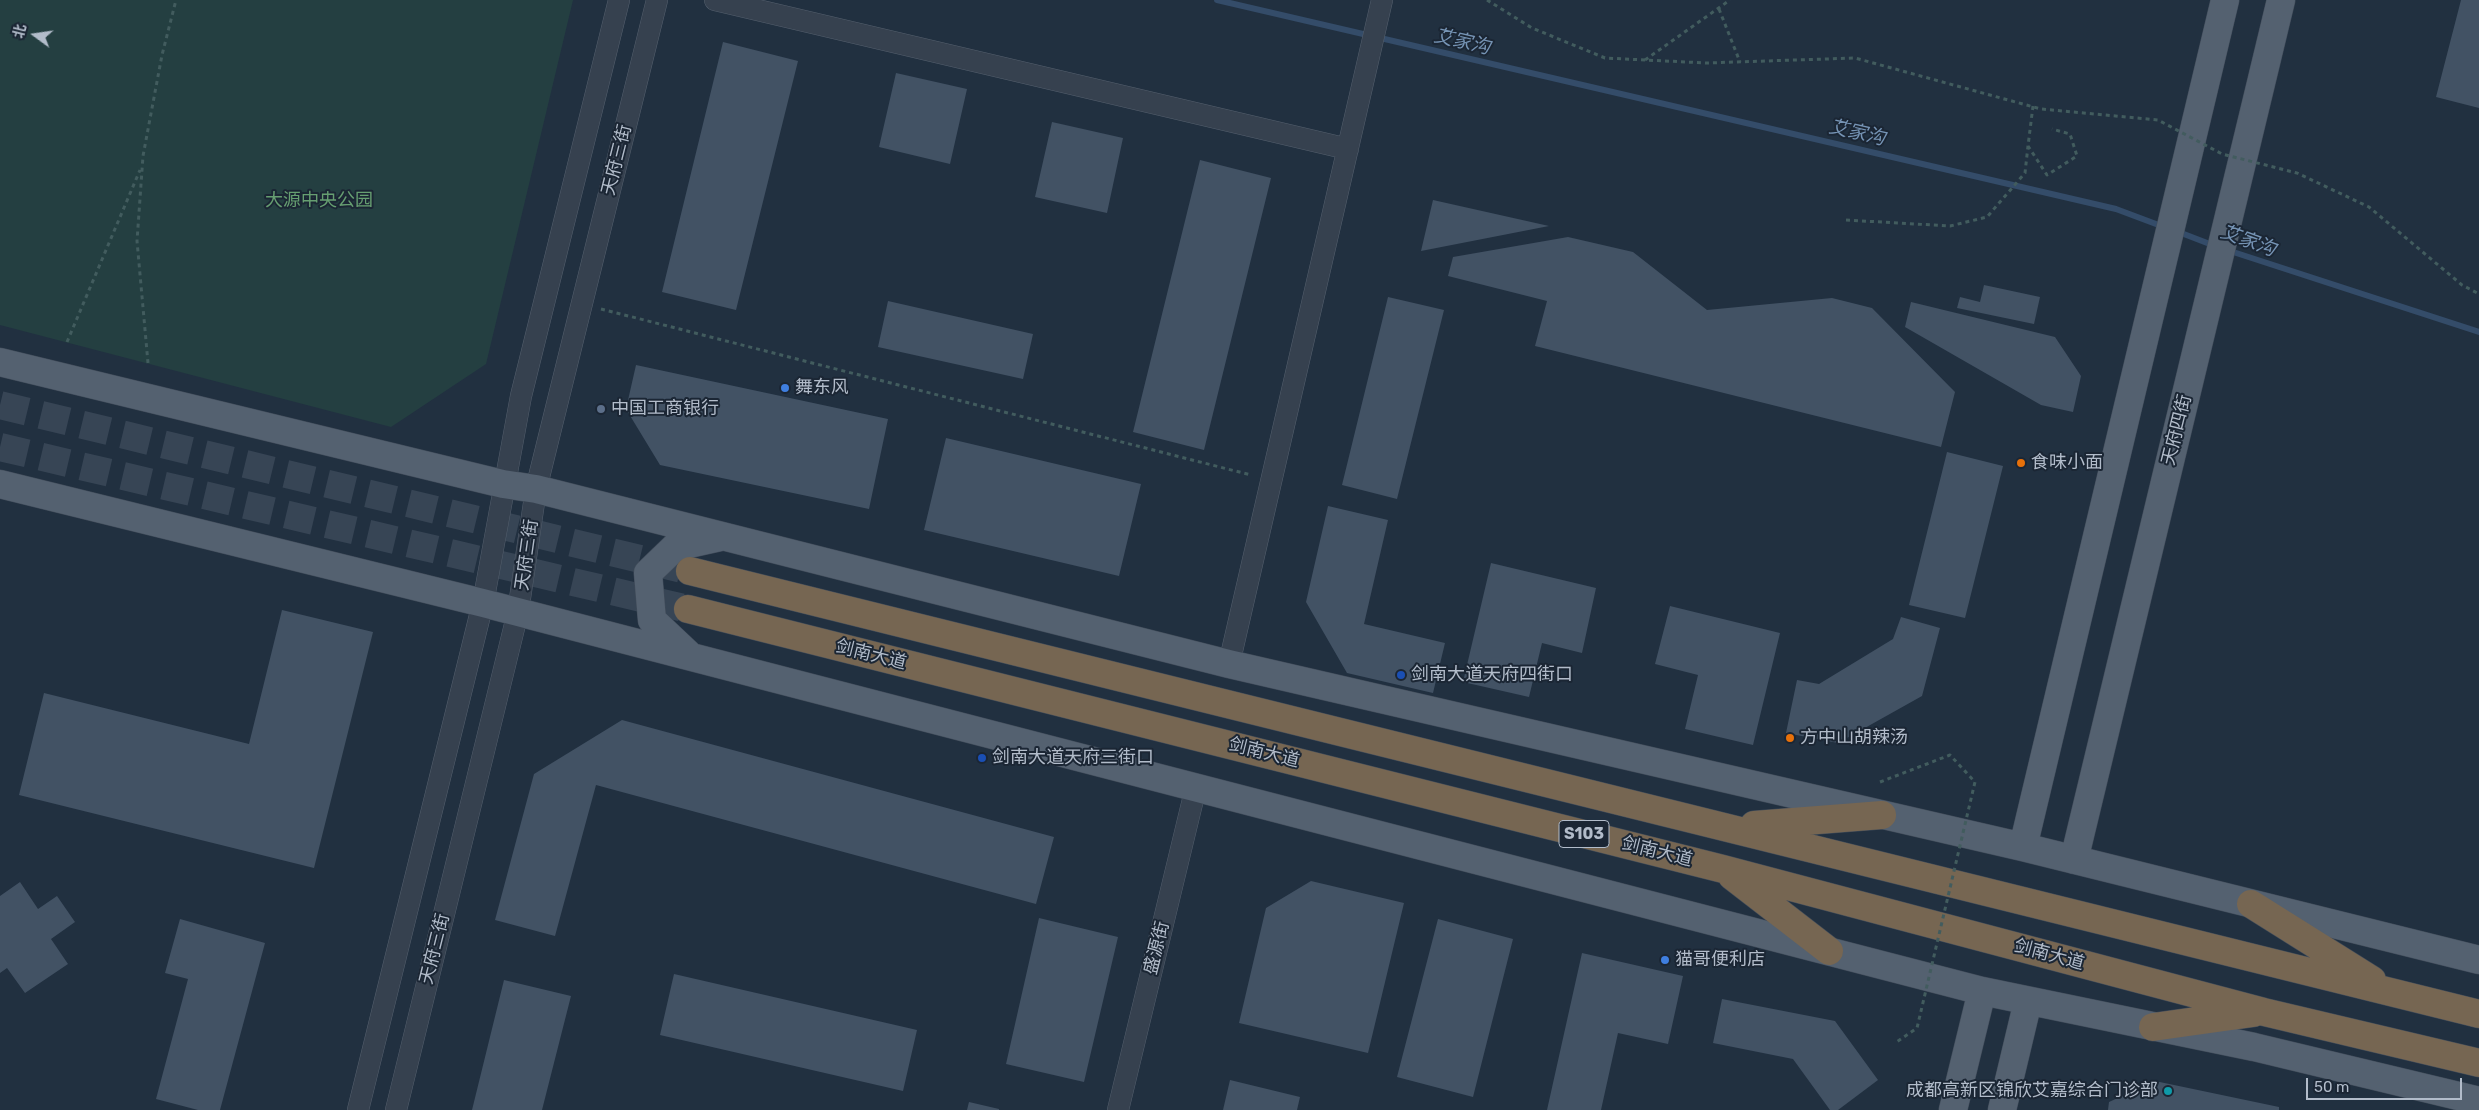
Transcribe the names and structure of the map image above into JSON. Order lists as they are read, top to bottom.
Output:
{
  "streets": {
    "highway": ["剑南大道", "S103"],
    "main road": ["天府四街"],
    "street": ["天府三街", "盛源街"]
  },
  "water": ["艾家沟"],
  "parks": ["大源中央公园"],
  "places": [
    "舞东风",
    "中国工商银行",
    "食味小面",
    "剑南大道天府四街口",
    "方中山胡辣汤",
    "剑南大道天府三街口",
    "猫哥便利店",
    "成都高新区锦欣艾嘉综合门诊部"
  ],
  "scale_bar": "50 m",
  "north": "left"
}
